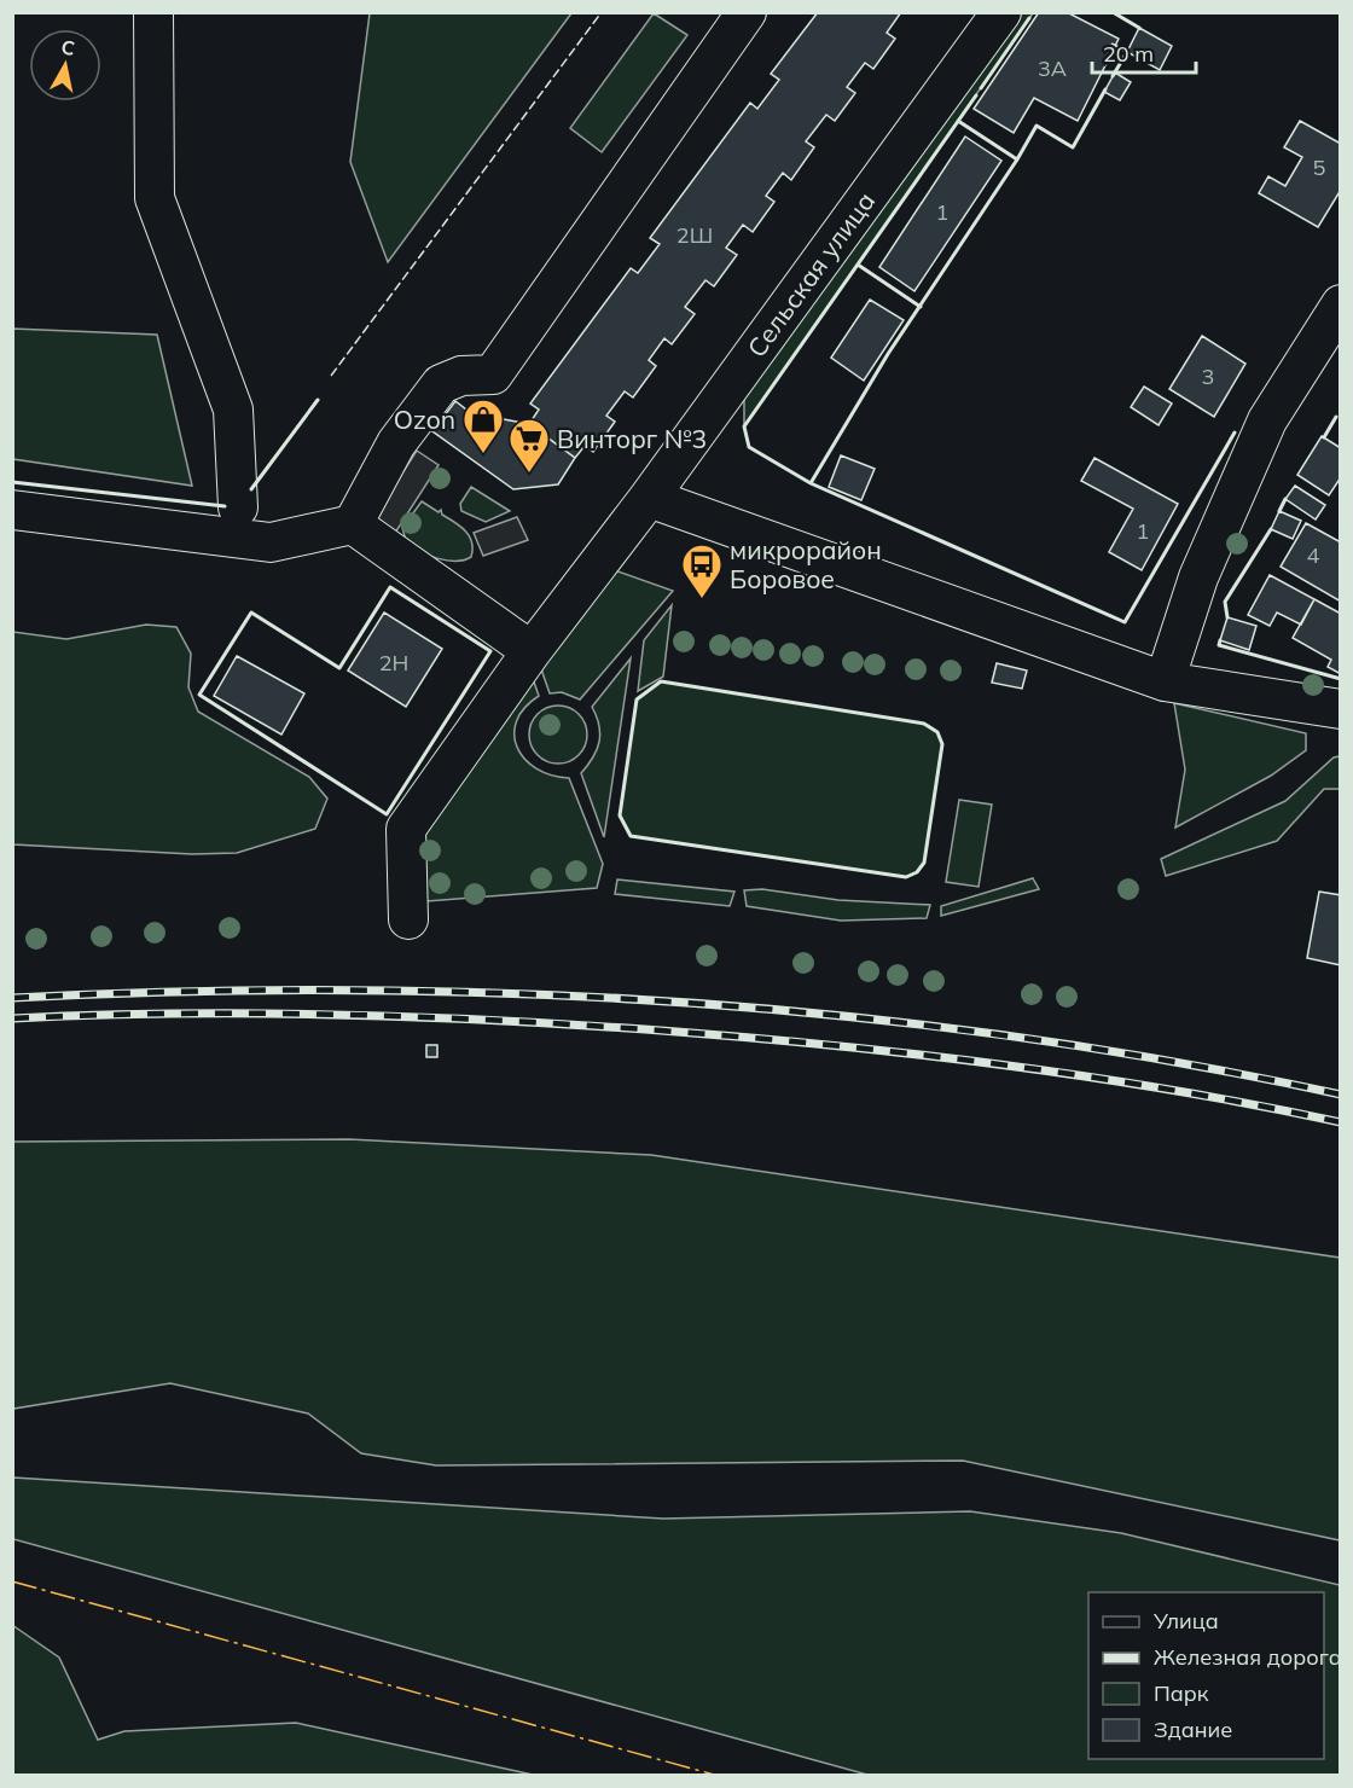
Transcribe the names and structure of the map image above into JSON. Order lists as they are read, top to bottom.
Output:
{
  "streets": {
    "street": ["Сельская улица"]
  },
  "places": {
    "shop": ["Ozon"],
    "supermarket": ["Винторг №3"],
    "bus stop": ["микрорайон Боровое"]
  },
  "house_numbers": [
    "3А",
    "5",
    "1",
    "2Ш",
    "3",
    "1",
    "4",
    "2Н"
  ],
  "legend": [
    "Улица",
    "Железная дорога",
    "Парк",
    "Здание"
  ],
  "scale_bar": "20 m",
  "north": "top"
}
